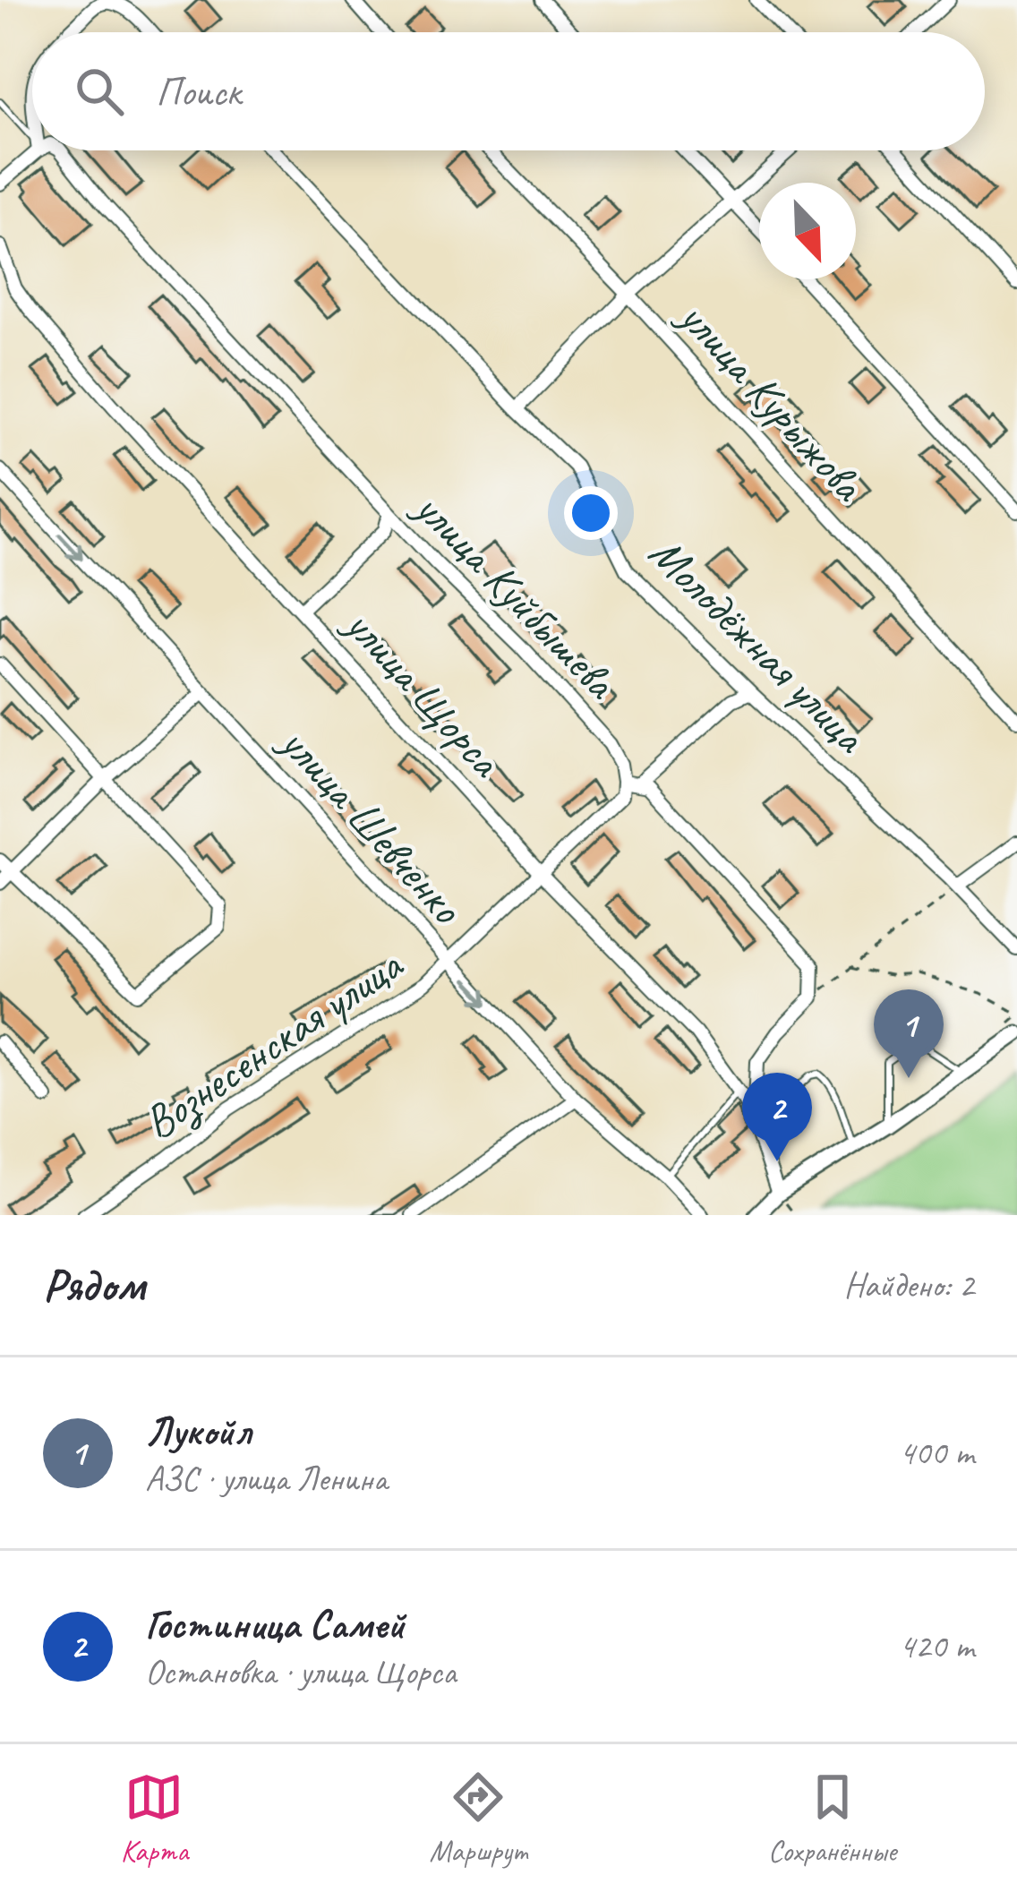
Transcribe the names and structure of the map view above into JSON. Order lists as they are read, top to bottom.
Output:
{
  "streets": {
    "street": [
      "улица Курыжова",
      "улица Куйбышева",
      "Молодёжная улица",
      "улица Щорса",
      "улица Шевченко",
      "Вознесенская улица"
    ]
  },
  "crossings": [
    ["улица Куйбышева", "Вознесенская улица"],
    ["улица Щорса", "Вознесенская улица"],
    ["улица Шевченко", "Вознесенская улица"]
  ],
  "one_way": ["улица Шевченко"],
  "north": "bottom right",
  "page": {
    "search": "Поиск",
    "pins": ["1", "2"],
    "heading": ["Рядом", "Найдено: 2"],
    "list": [
      {
        "mark": "1",
        "name": "Лукойл",
        "note": "АЗС · улица Ленина",
        "value": "400 m"
      },
      {
        "mark": "2",
        "name": "Гостиница Самей",
        "note": "Остановка · улица Щорса",
        "value": "420 m"
      }
    ],
    "nav": ["Карта", "Маршрут", "Сохранённые"]
  }
}
